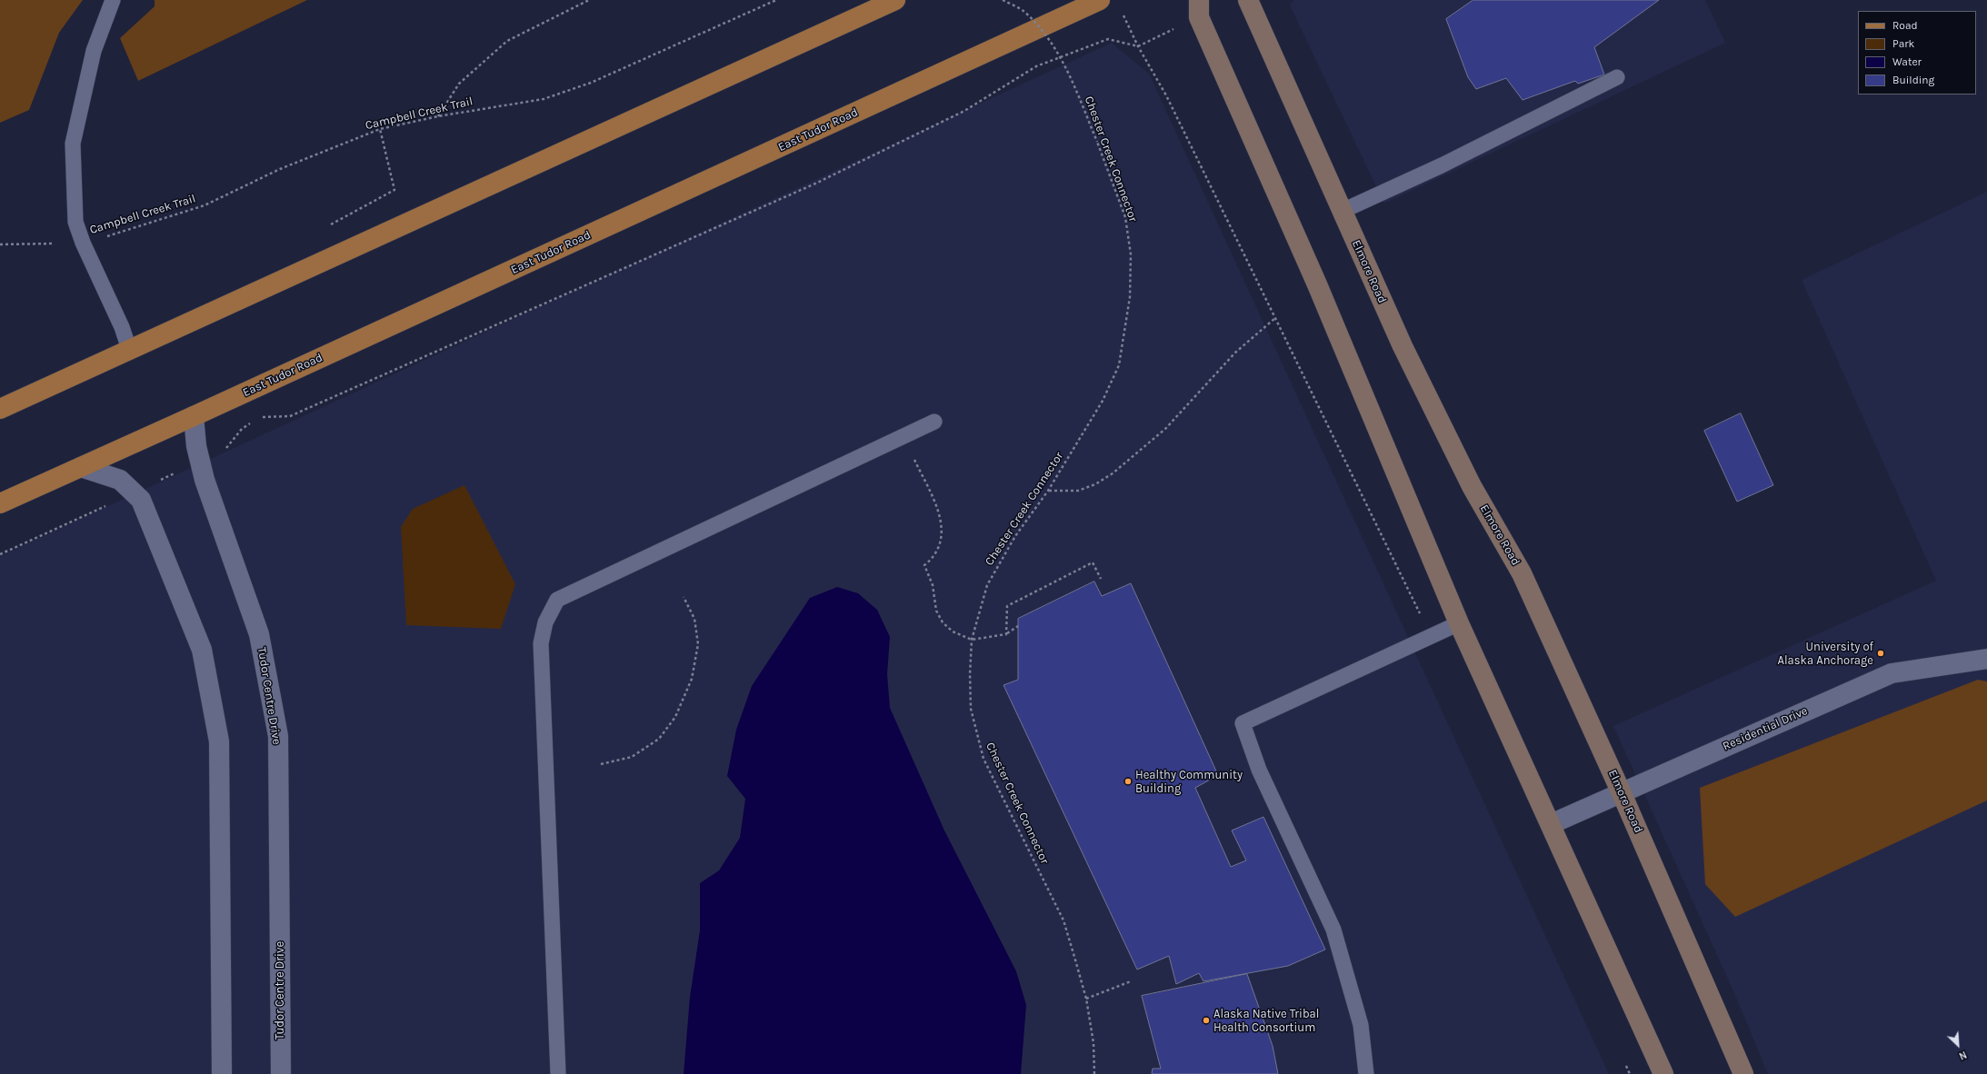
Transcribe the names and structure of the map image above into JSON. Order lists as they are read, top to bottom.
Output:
{
  "streets": {
    "main road": ["East Tudor Road", "Elmore Road"],
    "street": ["Tudor Centre Drive", "Residential Drive"],
    "path": ["Campbell Creek Trail", "Chester Creek Connector"]
  },
  "crossings": [
    ["East Tudor Road", "Tudor Centre Drive"],
    ["Elmore Road", "Residential Drive"]
  ],
  "places": ["University of Alaska Anchorage", "Healthy Community Building", "Alaska Native Tribal Health Consortium"],
  "legend": [
    "Road",
    "Park",
    "Water",
    "Building"
  ],
  "north": "bottom right"
}
